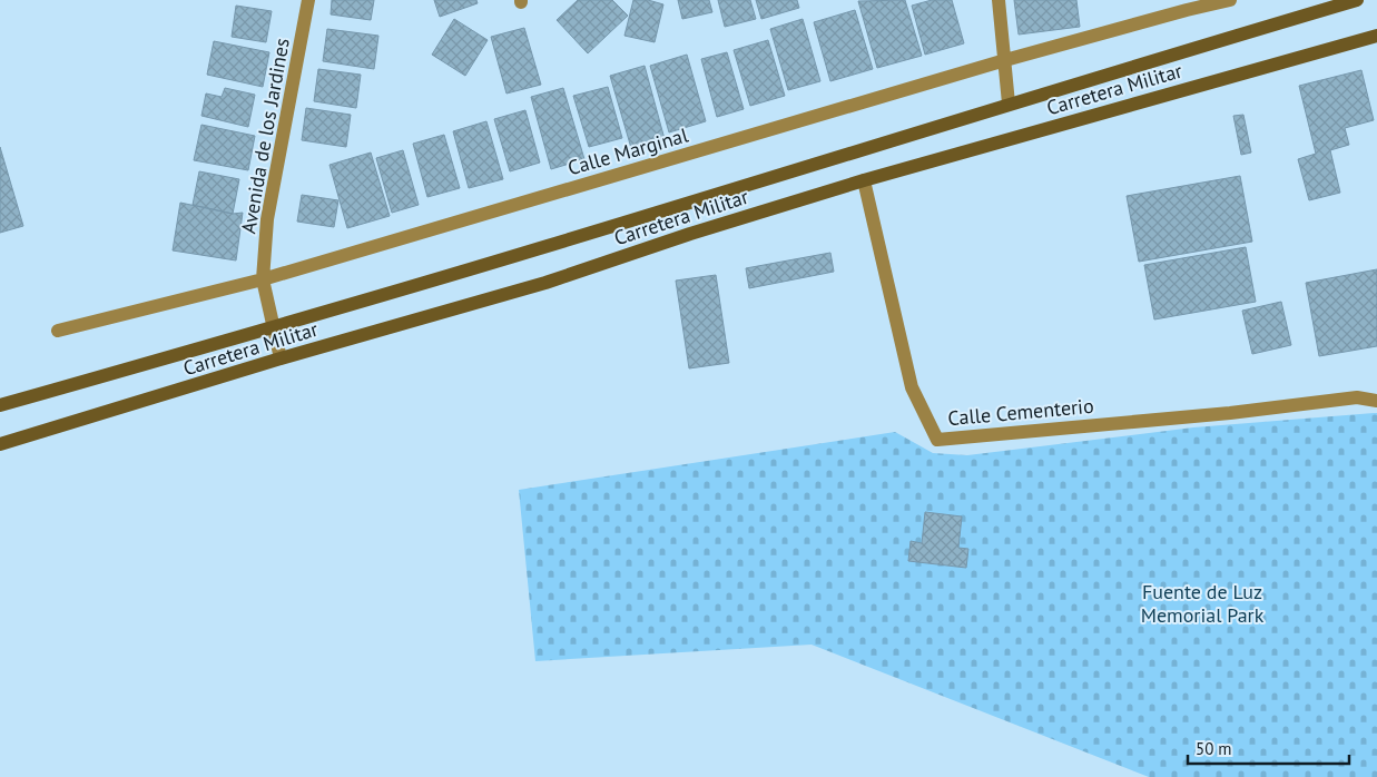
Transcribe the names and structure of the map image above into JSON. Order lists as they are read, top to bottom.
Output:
{
  "streets": {
    "main road": ["Carretera Militar"],
    "street": ["Avenida de los Jardines", "Calle Marginal", "Calle Cementerio"]
  },
  "crossings": [
    ["Carretera Militar", "Avenida de los Jardines"],
    ["Carretera Militar", "Calle Cementerio"],
    ["Avenida de los Jardines", "Calle Marginal"]
  ],
  "parks": ["Fuente de Luz Memorial Park"],
  "scale_bar": "50 m"
}
